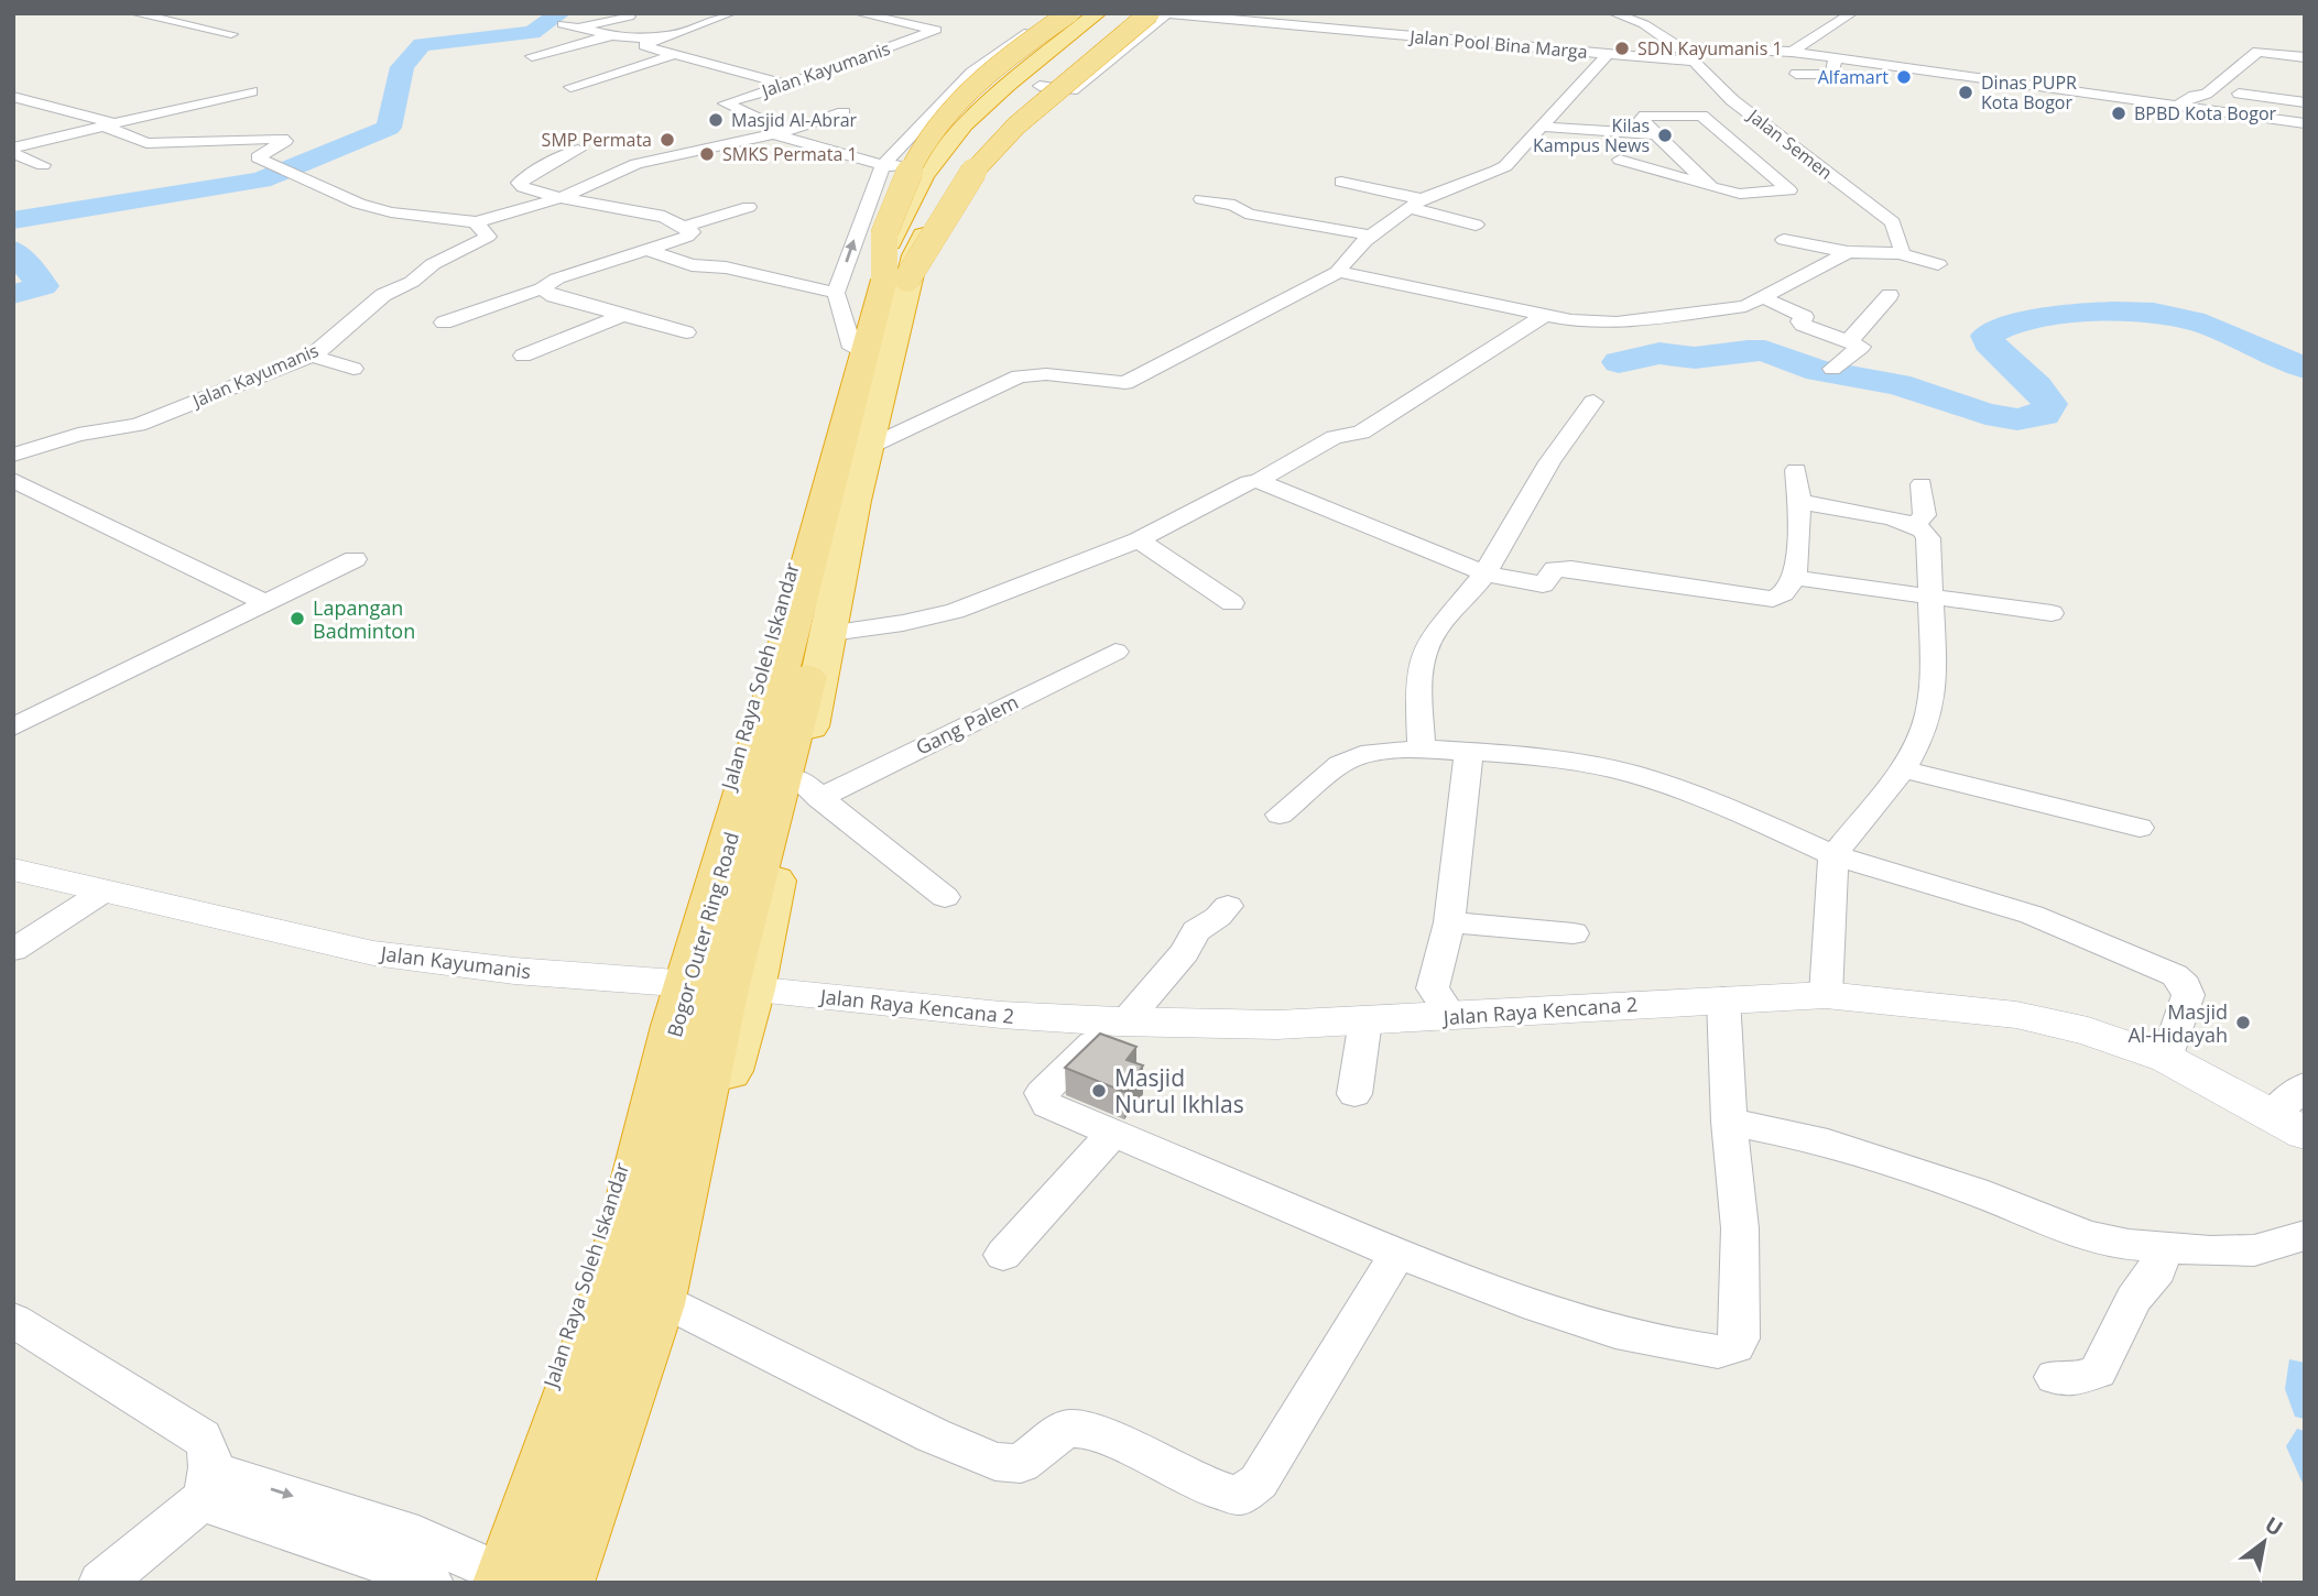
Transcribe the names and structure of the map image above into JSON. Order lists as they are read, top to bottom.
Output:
{
  "streets": {
    "highway": ["Jalan Raya Soleh Iskandar", "Bogor Outer Ring Road"],
    "street": [
      "Jalan Pool Bina Marga",
      "Jalan Kayumanis",
      "Jalan Semen",
      "Gang Palem",
      "Jalan Raya Kencana 2"
    ]
  },
  "crossings": [
    ["Jalan Pool Bina Marga", "Jalan Semen"],
    ["Jalan Kayumanis", "Jalan Raya Soleh Iskandar"],
    ["Jalan Raya Soleh Iskandar", "Gang Palem"],
    ["Jalan Raya Soleh Iskandar", "Bogor Outer Ring Road"],
    ["Jalan Raya Soleh Iskandar", "Jalan Raya Kencana 2"]
  ],
  "places": [
    "SDN Kayumanis 1",
    "Alfamart",
    "Dinas PUPR Kota Bogor",
    "BPBD Kota Bogor",
    "Masjid Al-Abrar",
    "Kilas Kampus News",
    "SMP Permata",
    "SMKS Permata 1",
    "Lapangan Badminton",
    "Masjid Al-Hidayah",
    "Masjid Nurul Ikhlas"
  ],
  "north": "top right"
}
